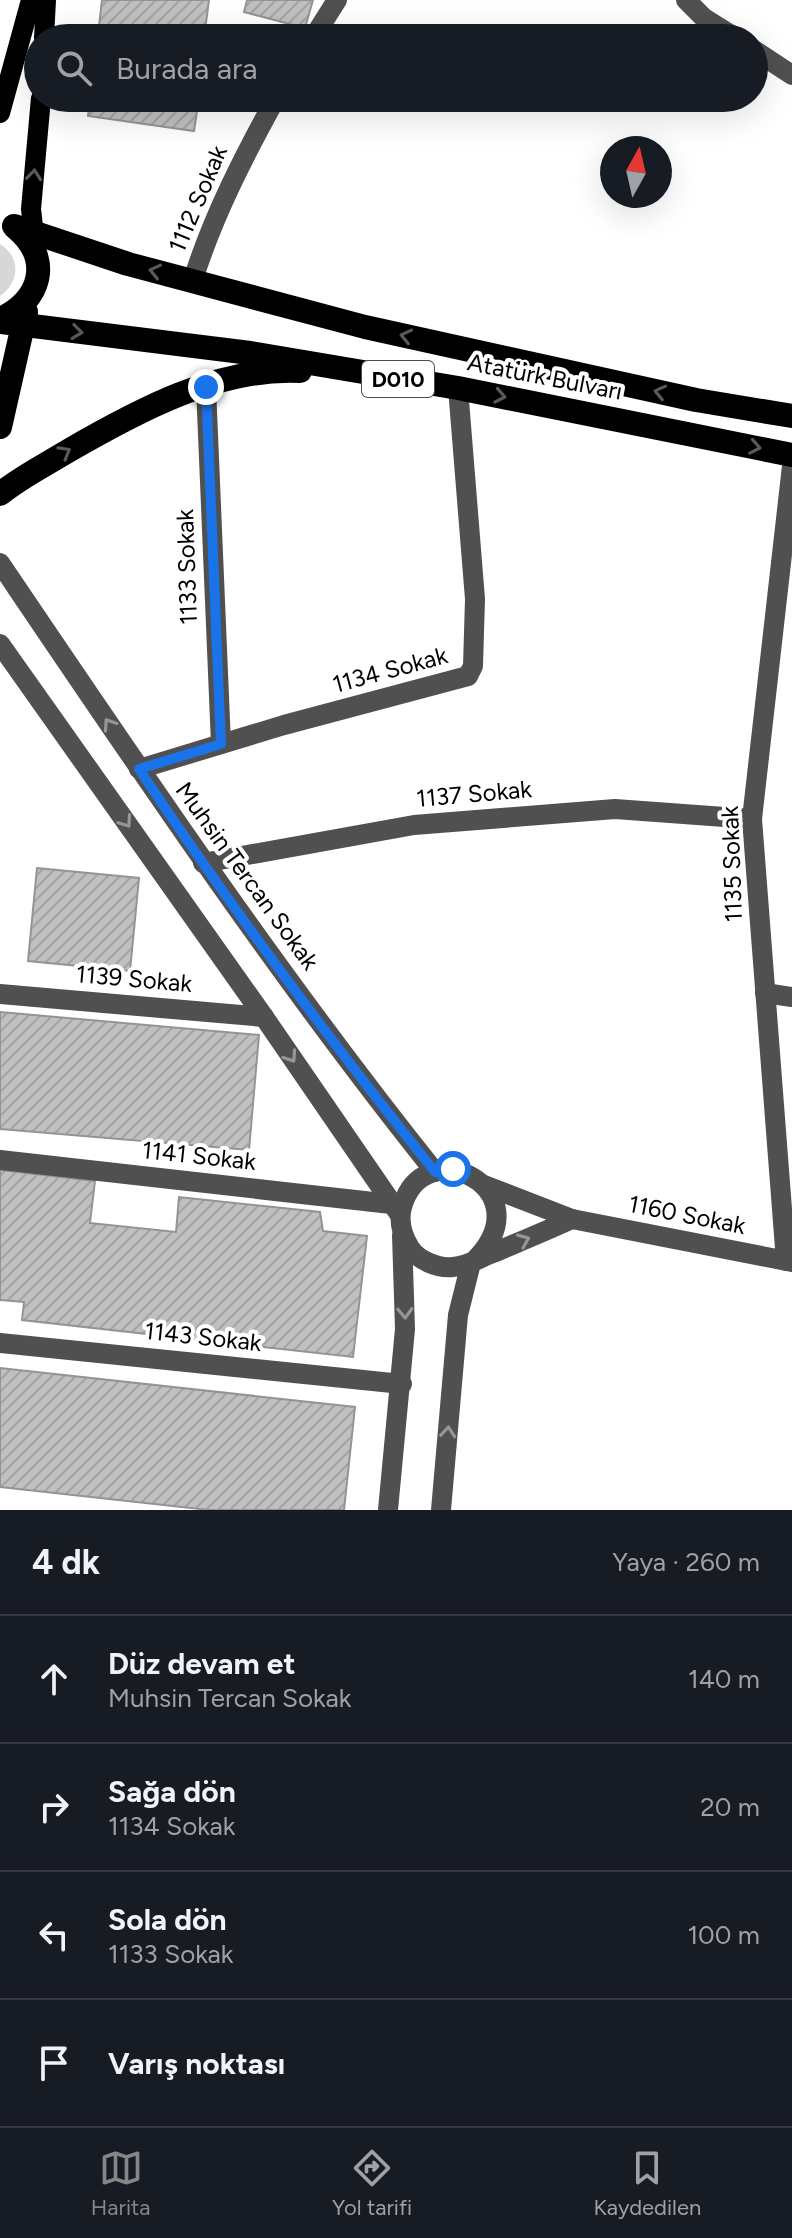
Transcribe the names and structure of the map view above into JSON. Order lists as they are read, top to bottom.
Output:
{
  "streets": {
    "highway": ["Atatürk Bulvarı", "D010"],
    "street": [
      "1112 Sokak",
      "1133 Sokak",
      "1134 Sokak",
      "1137 Sokak",
      "1135 Sokak",
      "Muhsin Tercan Sokak",
      "1139 Sokak",
      "1141 Sokak",
      "1160 Sokak",
      "1143 Sokak"
    ]
  },
  "crossings": [
    ["1112 Sokak", "Atatürk Bulvarı"],
    ["Atatürk Bulvarı", "1134 Sokak"],
    ["1133 Sokak", "1134 Sokak"],
    ["1134 Sokak", "Muhsin Tercan Sokak"],
    ["1137 Sokak", "1135 Sokak"],
    ["1137 Sokak", "Muhsin Tercan Sokak"],
    ["1135 Sokak", "1160 Sokak"],
    ["Muhsin Tercan Sokak", "1141 Sokak"],
    ["Muhsin Tercan Sokak", "1160 Sokak"],
    ["1141 Sokak", "1160 Sokak"]
  ],
  "north": "top",
  "page": {
    "search": "Burada ara",
    "heading": ["4 dk", "Yaya · 260 m"],
    "list": [
      ["Düz devam et", "Muhsin Tercan Sokak", "140 m"],
      ["Sağa dön", "1134 Sokak", "20 m"],
      ["Sola dön", "1133 Sokak", "100 m"],
      "Varış noktası"
    ],
    "nav": ["Harita", "Yol tarifi", "Kaydedilen"]
  }
}
